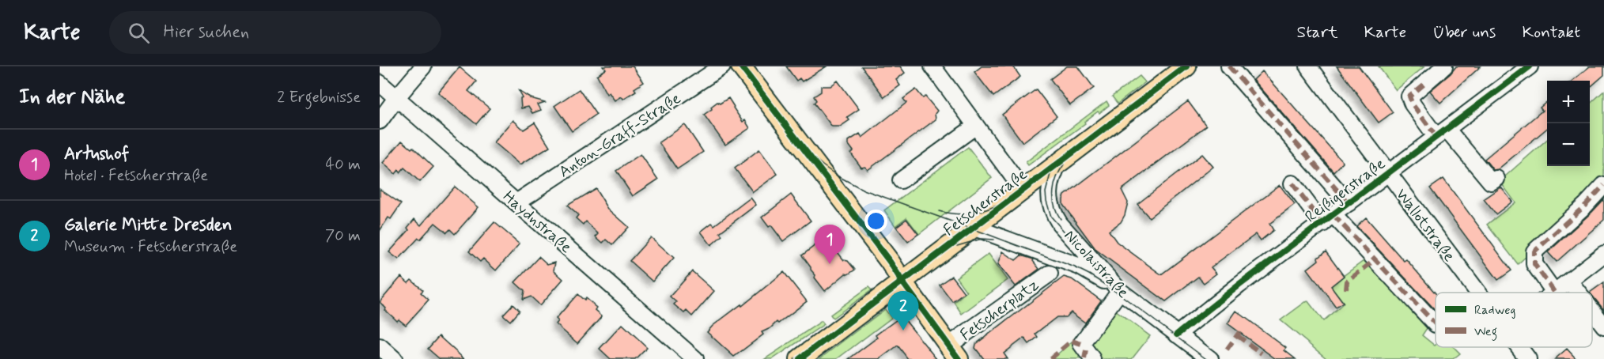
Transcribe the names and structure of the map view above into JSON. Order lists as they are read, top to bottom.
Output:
{
  "streets": {
    "main road": ["Fetscherstraße"],
    "street": [
      "Anton-Graff-Straße",
      "Reißigerstraße",
      "Haydnstraße",
      "Wallotstraße",
      "Nicolaistraße",
      "Fetscherplatz"
    ]
  },
  "crossings": [
    ["Anton-Graff-Straße", "Haydnstraße"],
    ["Reißigerstraße", "Wallotstraße"],
    ["Reißigerstraße", "Nicolaistraße"],
    ["Fetscherstraße", "Nicolaistraße"]
  ],
  "legend": ["Radweg", "Weg"],
  "page": {
    "header": "Karte",
    "search": "Hier suchen",
    "nav": [
      "Start",
      "Karte",
      "Über uns",
      "Kontakt"
    ],
    "heading": ["In der Nähe", "2 Ergebnisse"],
    "map_buttons": ["+", "−"],
    "list": [
      {
        "mark": "1",
        "name": "Artushof",
        "note": "Hotel · Fetscherstraße",
        "value": "40 m"
      },
      {
        "mark": "2",
        "name": "Galerie Mitte Dresden",
        "note": "Museum · Fetscherstraße",
        "value": "70 m"
      }
    ],
    "pins": ["1", "2"]
  }
}
